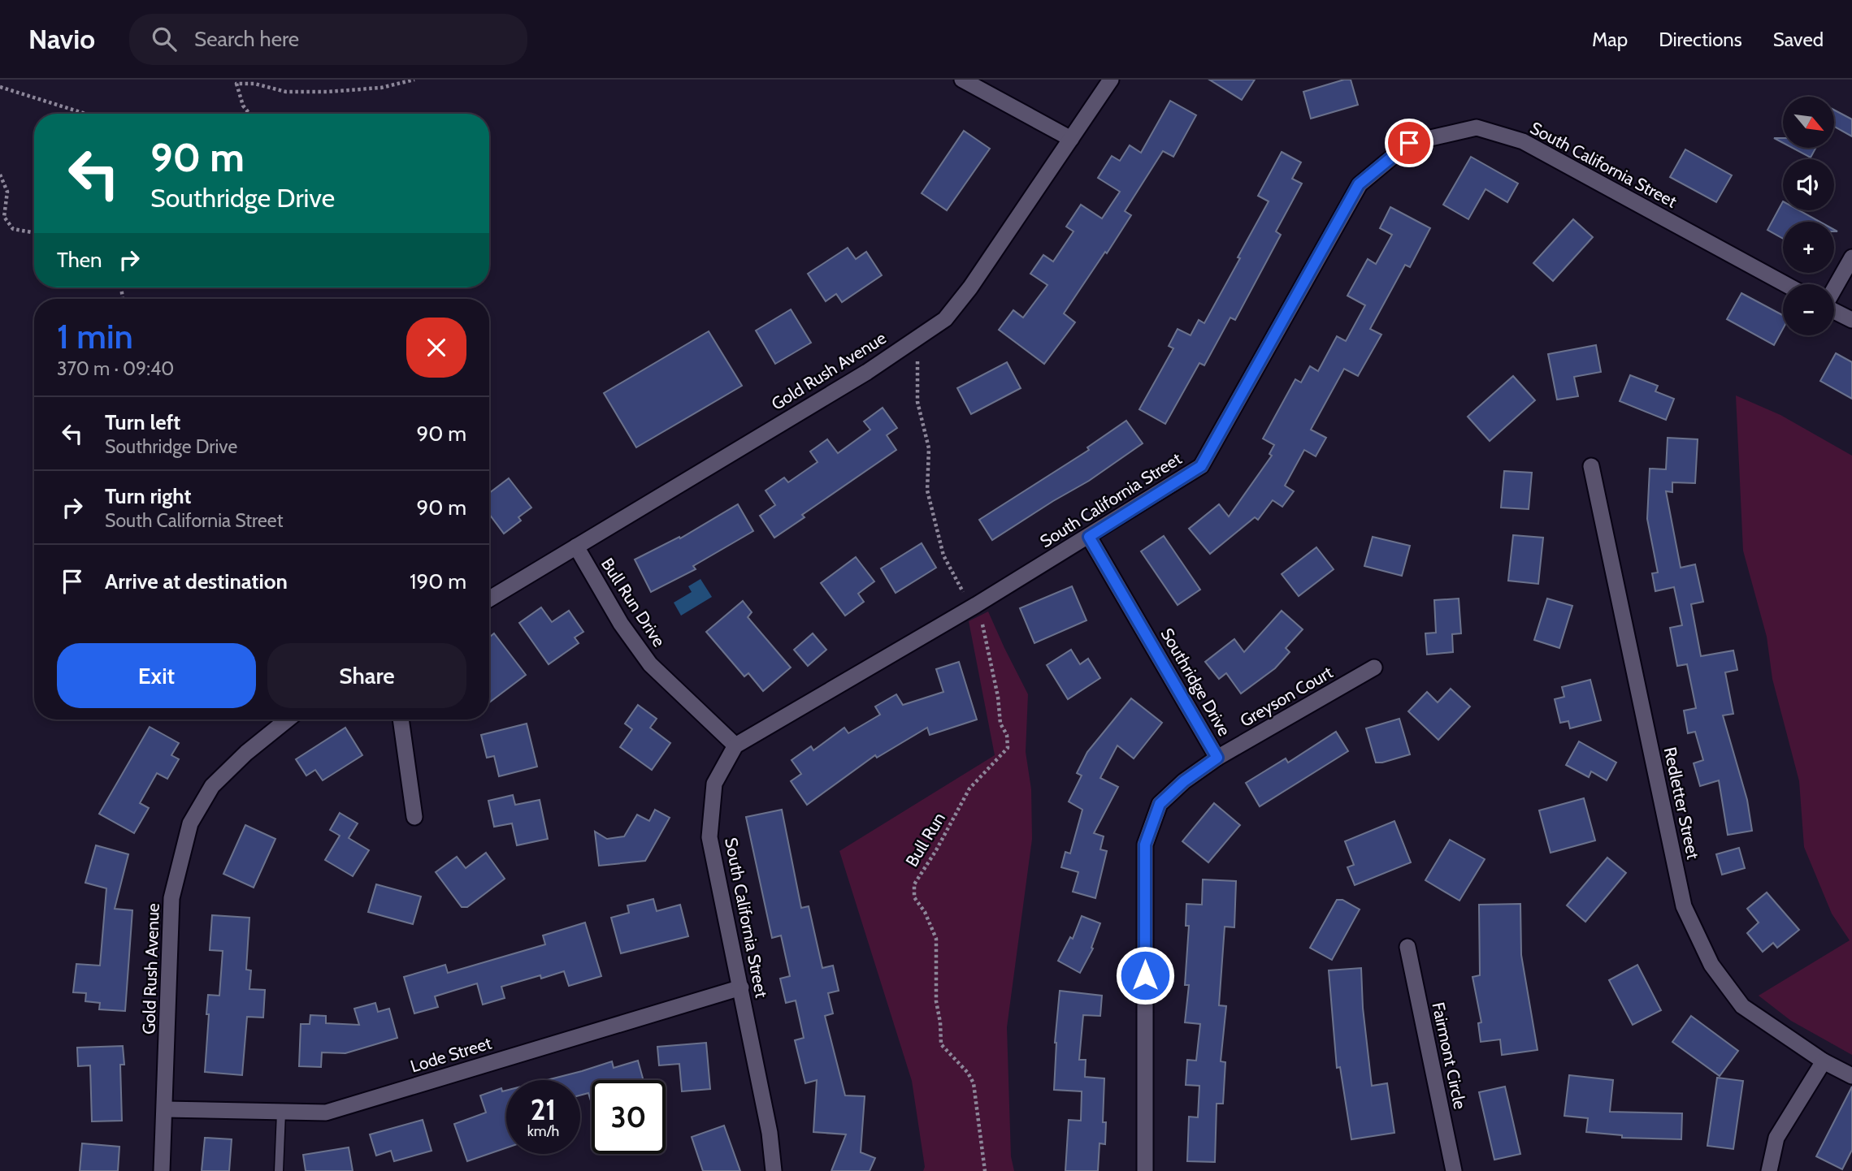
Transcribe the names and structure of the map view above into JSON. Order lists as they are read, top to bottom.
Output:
{
  "streets": {
    "street": [
      "South California Street",
      "Gold Rush Avenue",
      "Bull Run Drive",
      "Southridge Drive",
      "Greyson Court",
      "Redletter Street",
      "Lode Street",
      "Fairmont Circle"
    ],
    "path": ["Bull Run"]
  },
  "crossings": [
    ["South California Street", "Bull Run Drive"],
    ["South California Street", "Southridge Drive"],
    ["South California Street", "Lode Street"],
    ["Gold Rush Avenue", "Bull Run Drive"],
    ["Gold Rush Avenue", "Lode Street"],
    ["Southridge Drive", "Greyson Court"]
  ],
  "north": "bottom right",
  "page": {
    "header": "Navio",
    "search": "Search here",
    "nav": ["Map", "Directions", "Saved"],
    "map_buttons": ["+", "−"],
    "turn": ["90 m", "Southridge Drive"],
    "then": "Then",
    "heading": ["1 min", "370 m · 09:40"],
    "list": [
      {
        "name": "Turn left",
        "note": "Southridge Drive",
        "value": "90 m"
      },
      {
        "name": "Turn right",
        "note": "South California Street",
        "value": "90 m"
      },
      {
        "name": "Arrive at destination",
        "value": "190 m"
      }
    ],
    "buttons": ["Exit", "Share"],
    "speed": "21 km/h",
    "limit": "30"
  }
}
